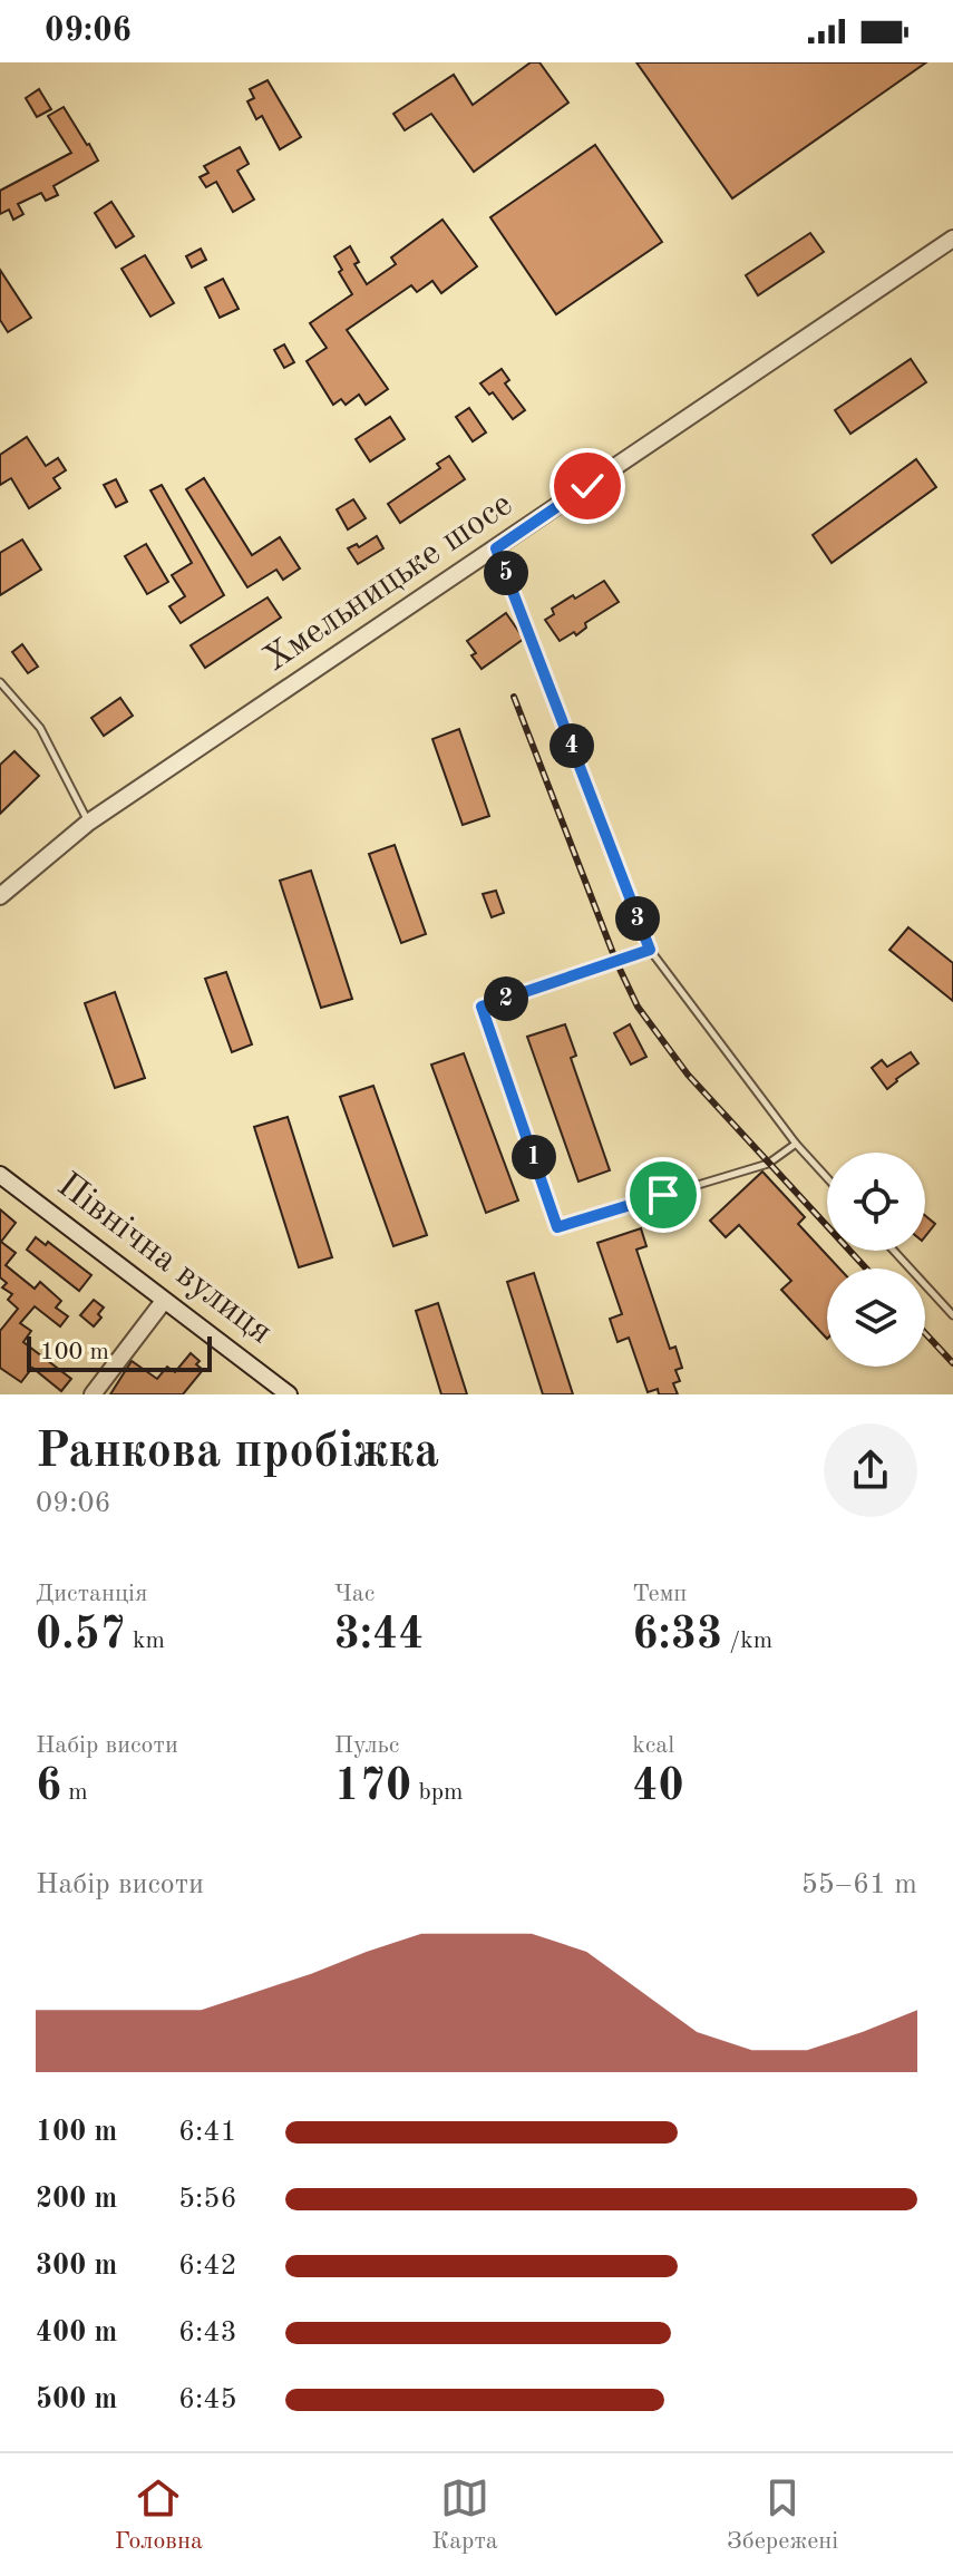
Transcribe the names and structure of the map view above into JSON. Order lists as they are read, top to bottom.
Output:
{
  "streets": {
    "street": ["Хмельницьке шосе", "Північна вулиця"]
  },
  "scale_bar": "100 m",
  "page": {
    "status": "09:06",
    "pins": [
      "5",
      "4",
      "3",
      "2",
      "1"
    ],
    "scale": "100 m",
    "heading": ["Ранкова пробіжка", "09:06"],
    "stats": [
      ["Дистанція", "0.57 km"],
      ["Час", "3:44"],
      ["Темп", "6:33 /km"],
      ["Набір висоти", "6 m"],
      ["Пульс", "170 bpm"],
      ["kcal", "40"]
    ],
    "chart": ["Набір висоти", "55–61 m"],
    "list": [
      {
        "name": "100 m",
        "note": "6:41"
      },
      {
        "name": "200 m",
        "note": "5:56"
      },
      {
        "name": "300 m",
        "note": "6:42"
      },
      {
        "name": "400 m",
        "note": "6:43"
      },
      {
        "name": "500 m",
        "note": "6:45"
      }
    ],
    "tabs": ["Головна", "Карта", "Збережені"]
  }
}
